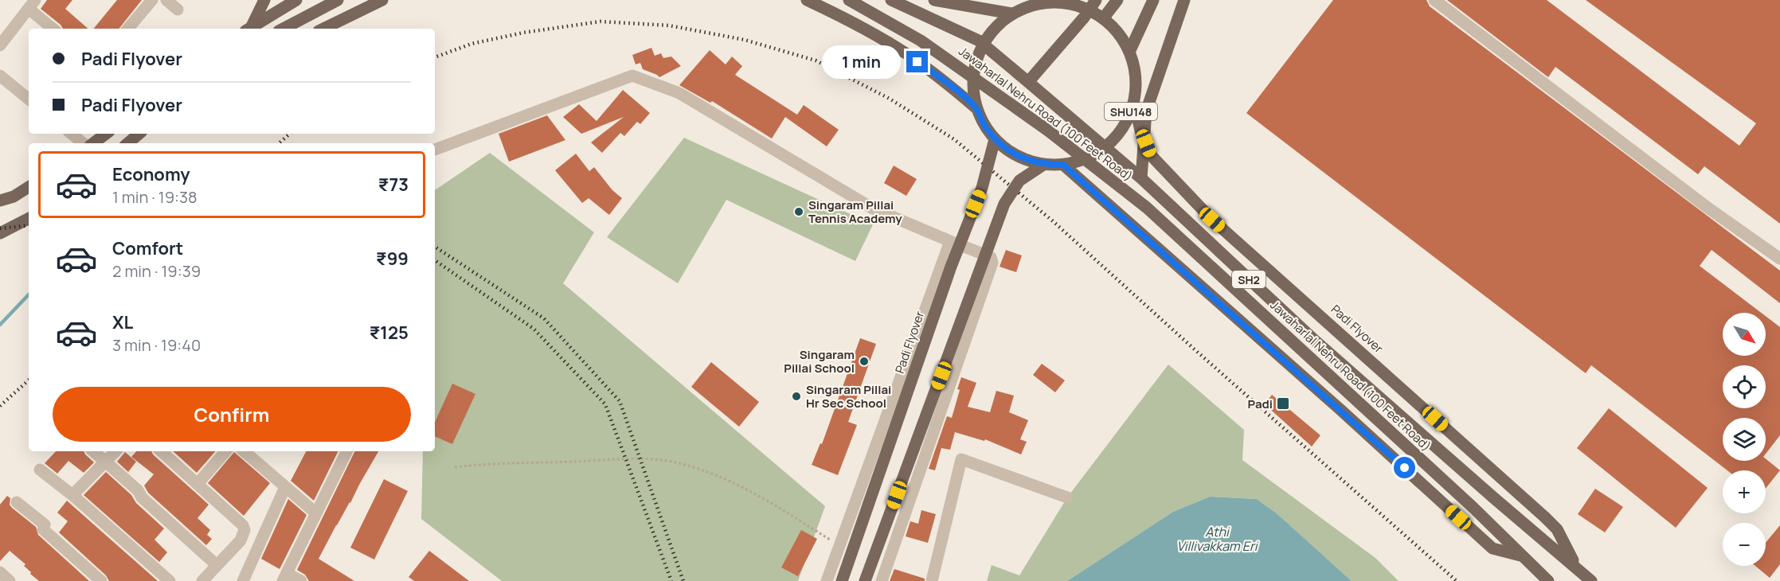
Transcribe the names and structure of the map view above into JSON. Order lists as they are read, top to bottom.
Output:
{
  "streets": {
    "main road": [
      "SHU148",
      "Jawaharlal Nehru Road (100 Feet Road)",
      "SH2",
      "Padi Flyover"
    ]
  },
  "crossings": [
    ["Jawaharlal Nehru Road (100 Feet Road)", "Padi Flyover"]
  ],
  "water": ["Athi Villivakkam Eri"],
  "places": {
    "other": ["Singaram Pillai Tennis Academy", "Singaram Pillai School", "Singaram Pillai Hr Sec School"],
    "transit": ["Padi"]
  },
  "north": "bottom right",
  "page": {
    "banner": ["Padi Flyover", "Padi Flyover"],
    "bubble": "1 min",
    "list": [
      {
        "name": "Economy",
        "note": "1 min · 19:38",
        "value": "₹73"
      },
      {
        "name": "Comfort",
        "note": "2 min · 19:39",
        "value": "₹99"
      },
      {
        "name": "XL",
        "note": "3 min · 19:40",
        "value": "₹125"
      }
    ],
    "map_buttons": ["+", "−"],
    "buttons": "Confirm"
  }
}
